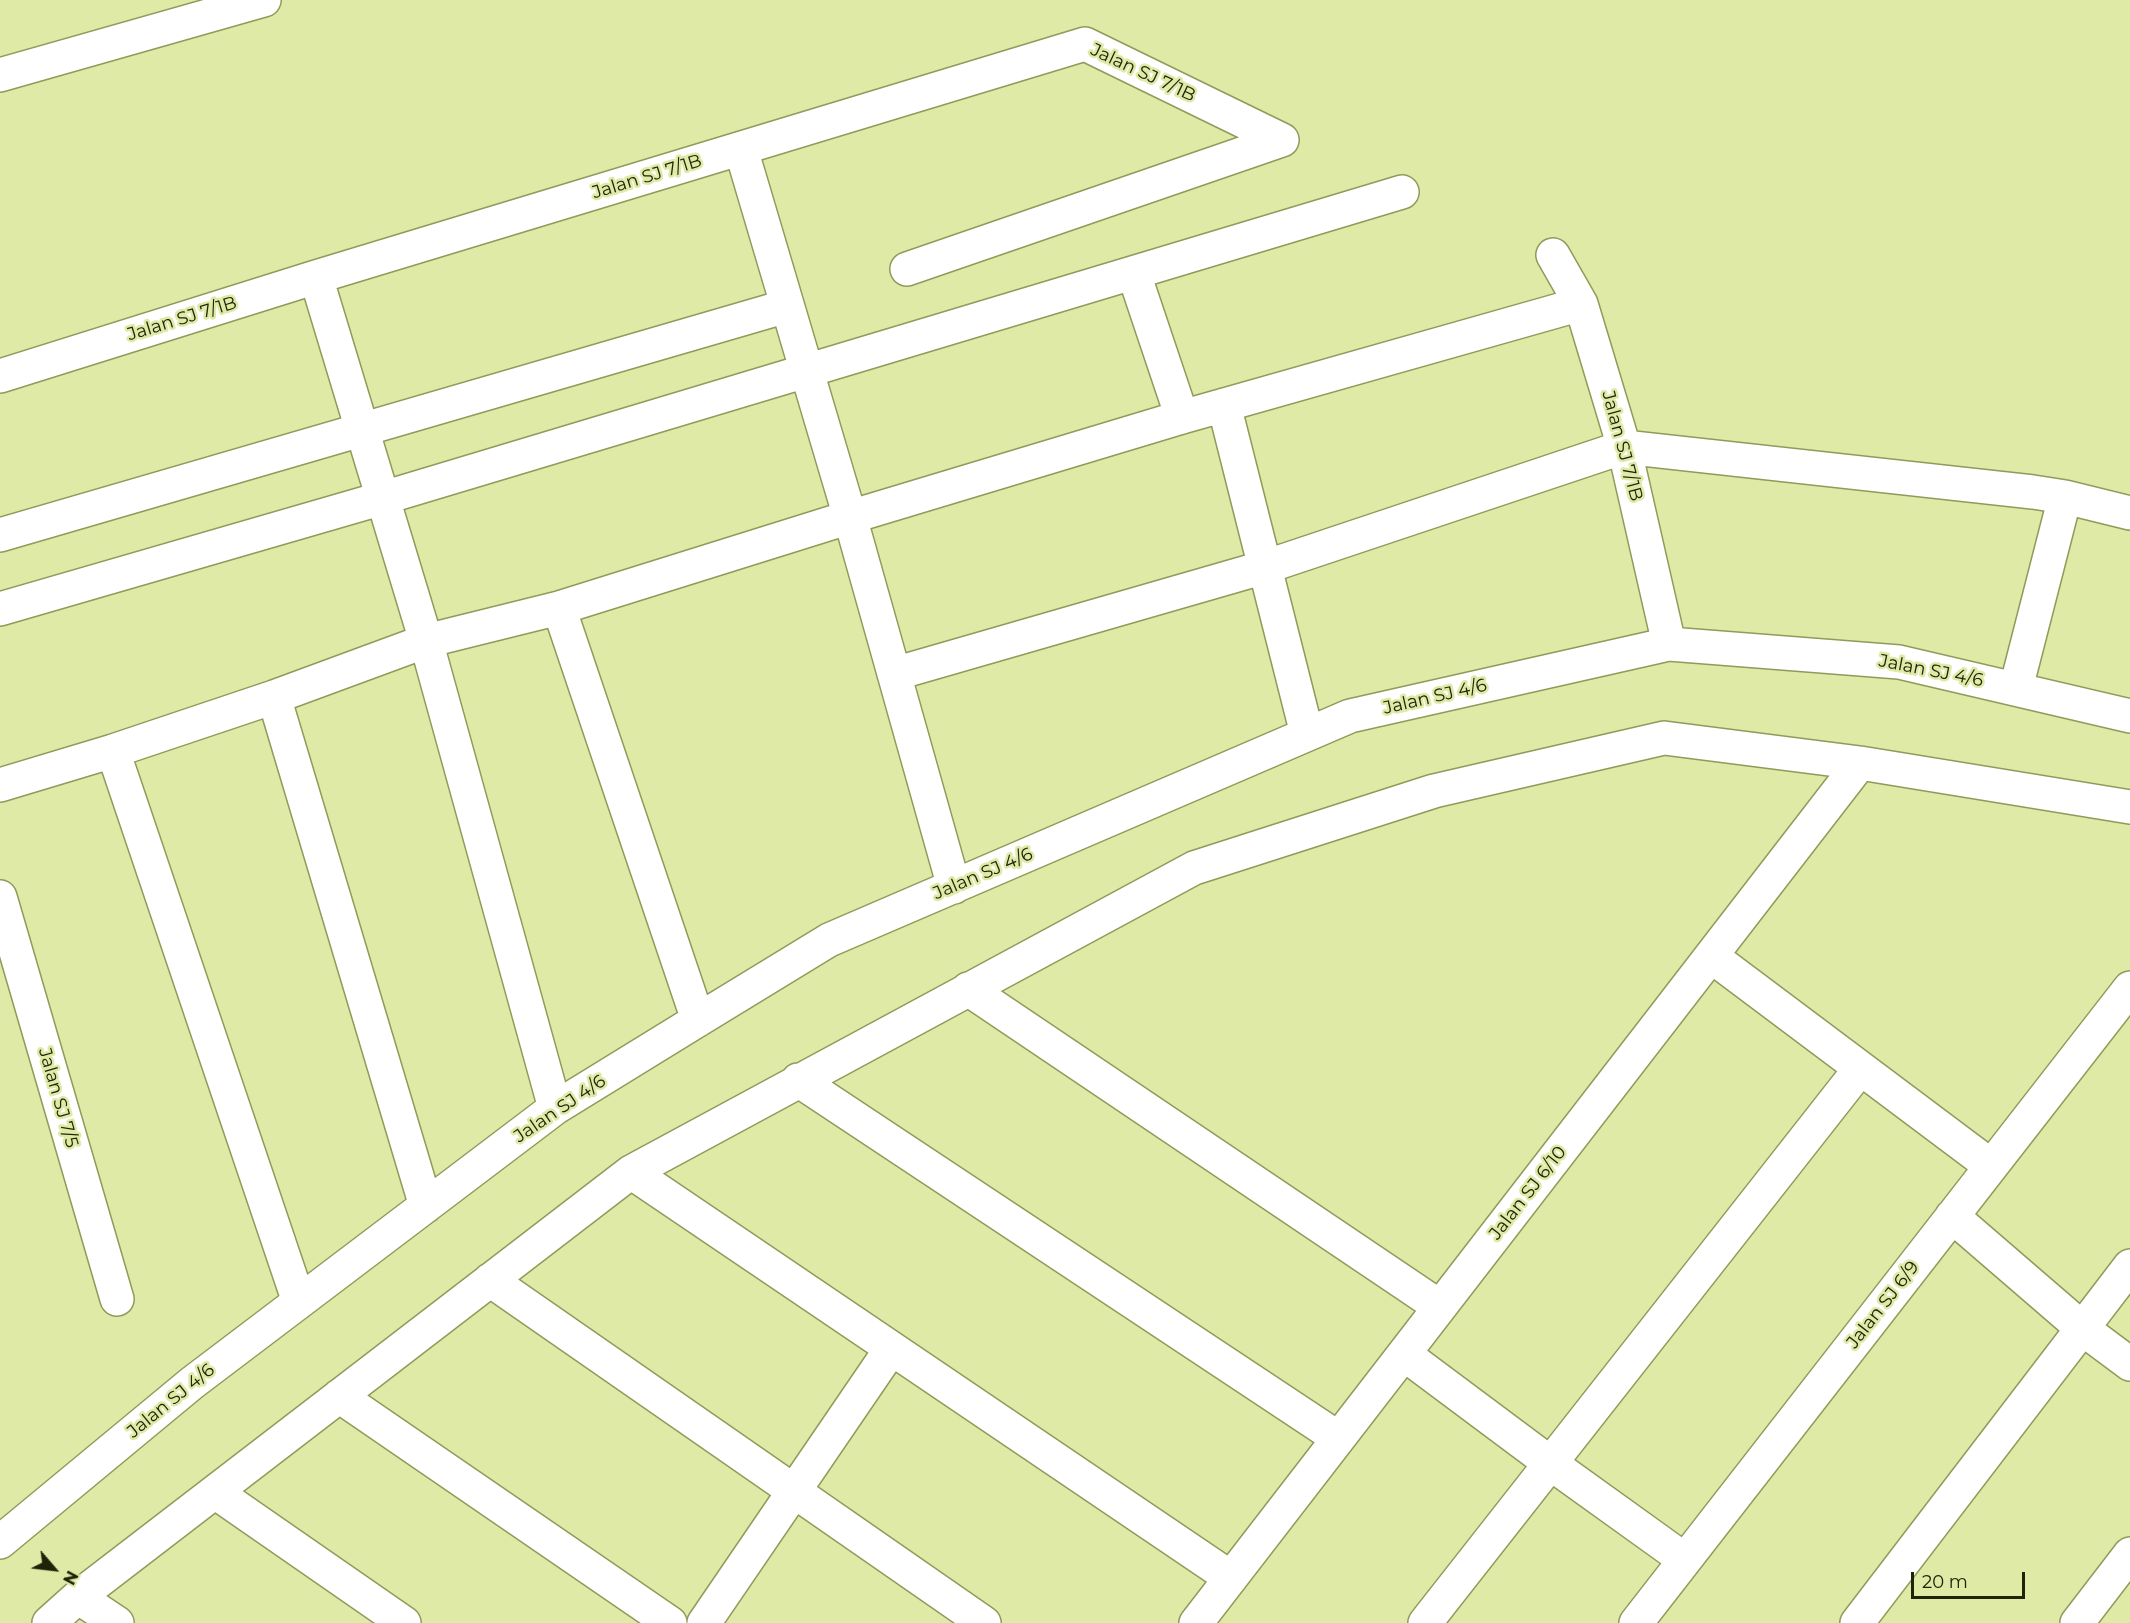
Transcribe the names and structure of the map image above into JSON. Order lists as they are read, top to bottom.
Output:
{
  "streets": {
    "main road": [
      "Jalan SJ 7/1B",
      "Jalan SJ 4/6",
      "Jalan SJ 7/5",
      "Jalan SJ 6/10",
      "Jalan SJ 6/9"
    ]
  },
  "crossings": [
    ["Jalan SJ 7/1B", "Jalan SJ 4/6"]
  ],
  "scale_bar": "20 m",
  "north": "bottom right"
}
